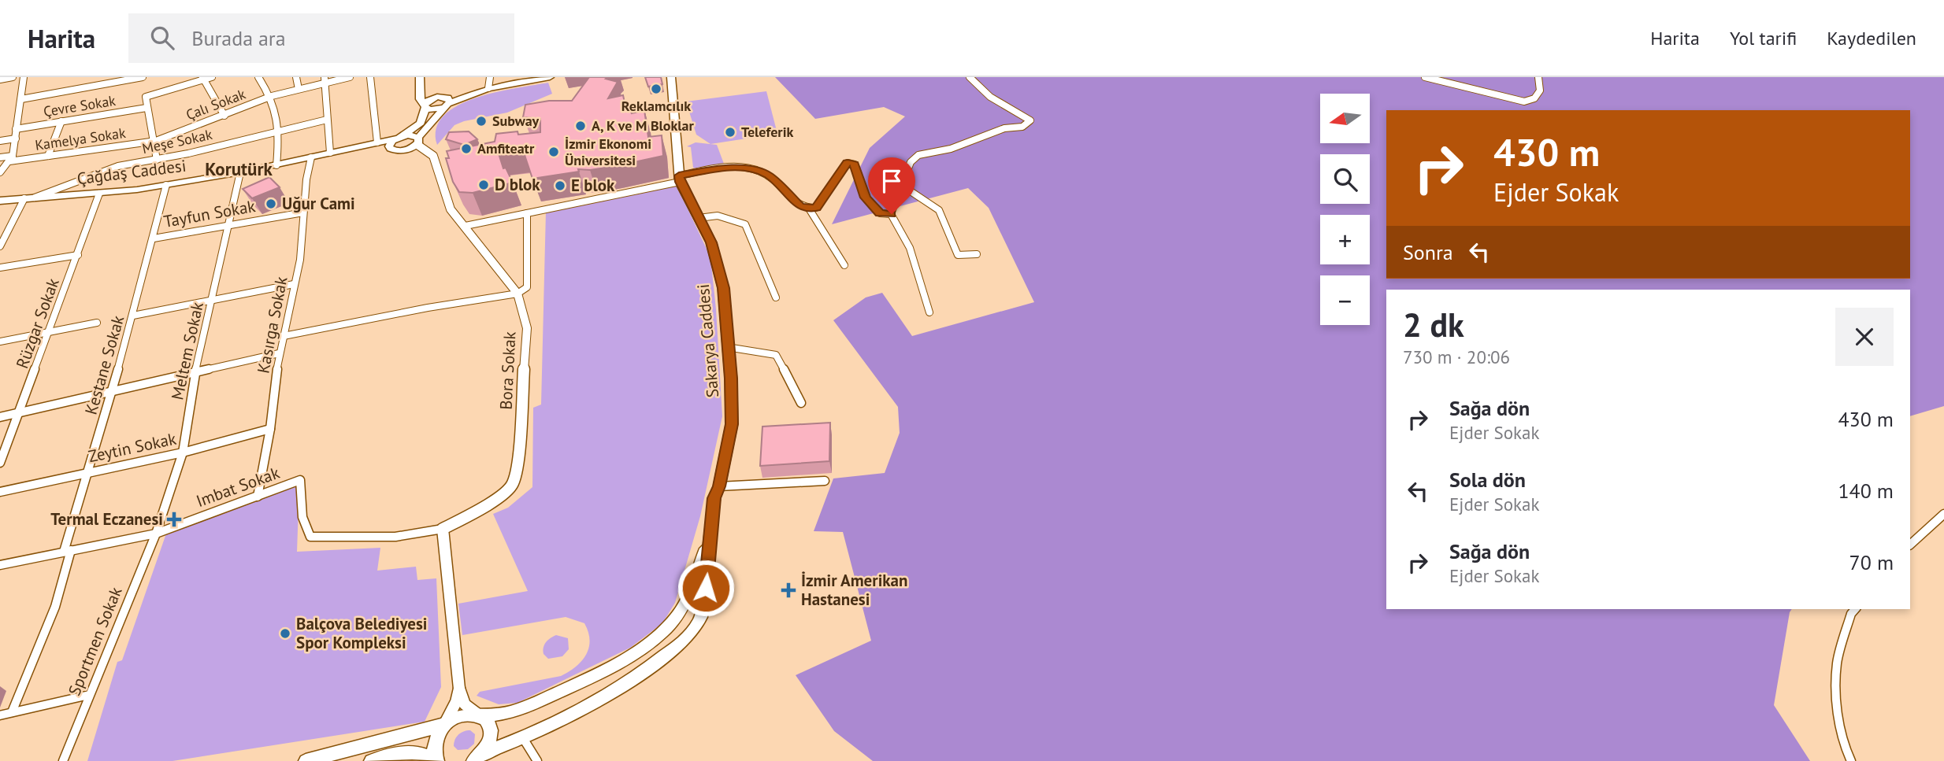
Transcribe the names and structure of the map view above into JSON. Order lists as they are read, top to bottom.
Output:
{
  "streets": {
    "main road": ["Çağdaş Caddesi", "Sakarya Caddesi"],
    "street": [
      "Çalı Sokak",
      "Çevre Sokak",
      "Kamelya Sokak",
      "Meşe Sokak",
      "Tayfun Sokak",
      "Rüzgar Sokak",
      "Kasırga Sokak",
      "Meltem Sokak",
      "Kestane Sokak",
      "Bora Sokak",
      "Zeytin Sokak",
      "Imbat Sokak",
      "Sportmen Sokak"
    ]
  },
  "crossings": [
    ["Çalı Sokak", "Kamelya Sokak"],
    ["Meşe Sokak", "Çağdaş Caddesi"],
    ["Çağdaş Caddesi", "Rüzgar Sokak"],
    ["Çağdaş Caddesi", "Kasırga Sokak"],
    ["Çağdaş Caddesi", "Meltem Sokak"],
    ["Çağdaş Caddesi", "Kestane Sokak"],
    ["Çağdaş Caddesi", "Bora Sokak"],
    ["Tayfun Sokak", "Kasırga Sokak"],
    ["Tayfun Sokak", "Meltem Sokak"],
    ["Tayfun Sokak", "Kestane Sokak"],
    ["Kasırga Sokak", "Zeytin Sokak"],
    ["Kasırga Sokak", "Imbat Sokak"],
    ["Meltem Sokak", "Zeytin Sokak"],
    ["Meltem Sokak", "Imbat Sokak"],
    ["Meltem Sokak", "Sportmen Sokak"],
    ["Kestane Sokak", "Zeytin Sokak"],
    ["Kestane Sokak", "Imbat Sokak"],
    ["Bora Sokak", "Imbat Sokak"],
    ["Imbat Sokak", "Sportmen Sokak"]
  ],
  "districts": ["Korutürk"],
  "places": {
    "other": [
      "Reklamcılık",
      "Subway",
      "A, K ve M Bloklar",
      "Teleferik",
      "Amfiteatr",
      "İzmir Ekonomi Üniversitesi",
      "D blok",
      "E blok",
      "Uğur Cami",
      "Balçova Belediyesi Spor Kompleksi"
    ],
    "health": ["Termal Eczanesi", "İzmir Amerikan Hastanesi"]
  },
  "north": "left",
  "page": {
    "header": "Harita",
    "search": "Burada ara",
    "nav": ["Harita", "Yol tarifi", "Kaydedilen"],
    "map_buttons": ["+", "−"],
    "turn": ["430 m", "Ejder Sokak"],
    "then": "Sonra",
    "heading": ["2 dk", "730 m · 20:06"],
    "list": [
      {
        "name": "Sağa dön",
        "note": "Ejder Sokak",
        "value": "430 m"
      },
      {
        "name": "Sola dön",
        "note": "Ejder Sokak",
        "value": "140 m"
      },
      {
        "name": "Sağa dön",
        "note": "Ejder Sokak",
        "value": "70 m"
      }
    ]
  }
}
